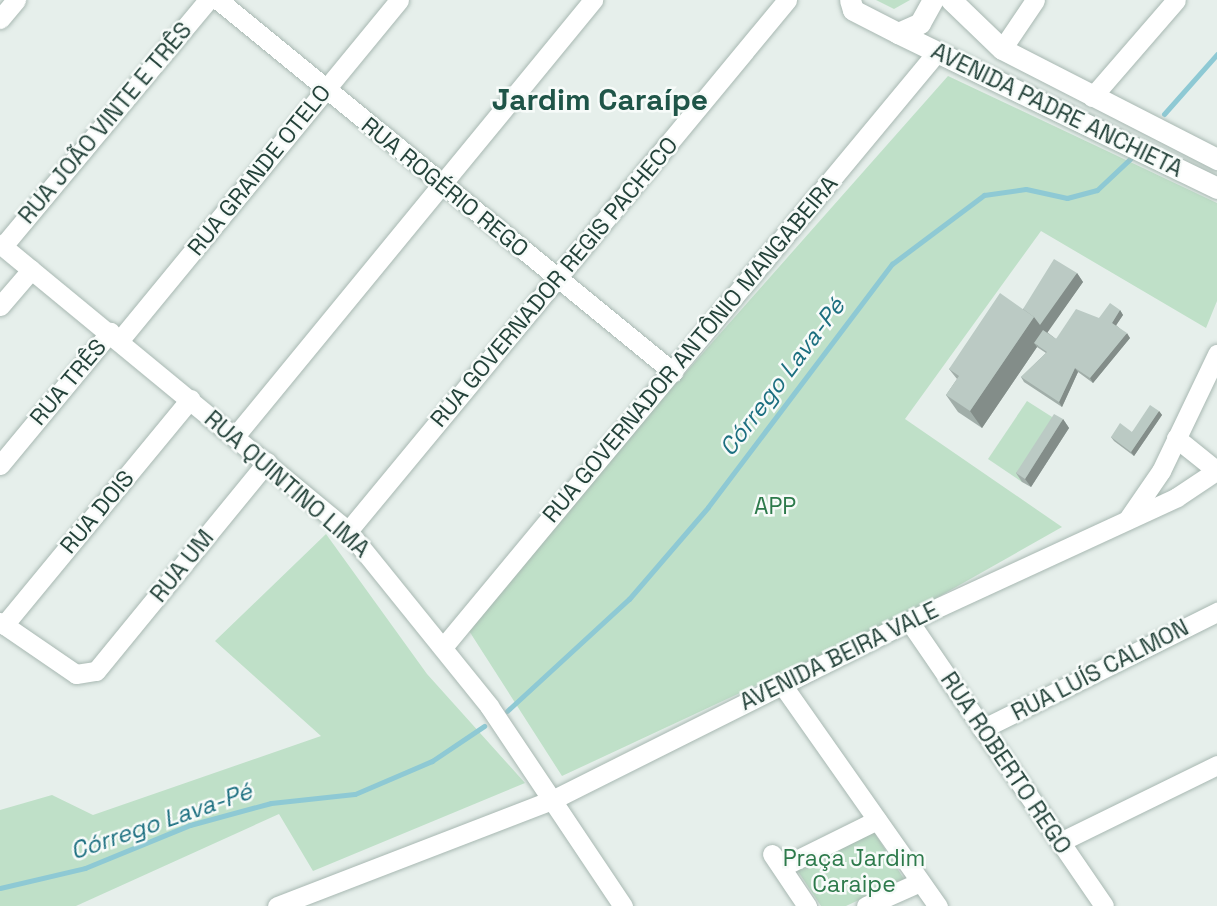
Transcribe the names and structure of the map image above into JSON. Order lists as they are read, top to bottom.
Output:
{
  "streets": {
    "street": [
      "AVENIDA PADRE ANCHIETA",
      "RUA JOÃO VINTE E TRÊS",
      "RUA GRANDE OTELO",
      "RUA ROGÉRIO REGO",
      "RUA GOVERNADOR REGIS PACHECO",
      "RUA GOVERNADOR ANTÔNIO MANGABEIRA",
      "RUA TRÊS",
      "RUA QUINTINO LIMA",
      "RUA DOIS",
      "RUA UM",
      "AVENIDA BEIRA VALE",
      "RUA LUÍS CALMON",
      "RUA ROBERTO REGO"
    ]
  },
  "crossings": [
    ["AVENIDA PADRE ANCHIETA", "RUA GOVERNADOR ANTÔNIO MANGABEIRA"],
    ["RUA JOÃO VINTE E TRÊS", "RUA QUINTINO LIMA"],
    ["RUA GRANDE OTELO", "RUA ROGÉRIO REGO"],
    ["RUA GRANDE OTELO", "RUA TRÊS"],
    ["RUA GRANDE OTELO", "RUA QUINTINO LIMA"],
    ["RUA ROGÉRIO REGO", "RUA GOVERNADOR REGIS PACHECO"],
    ["RUA ROGÉRIO REGO", "RUA GOVERNADOR ANTÔNIO MANGABEIRA"],
    ["RUA GOVERNADOR REGIS PACHECO", "RUA QUINTINO LIMA"],
    ["RUA GOVERNADOR ANTÔNIO MANGABEIRA", "RUA QUINTINO LIMA"],
    ["RUA TRÊS", "RUA QUINTINO LIMA"],
    ["RUA QUINTINO LIMA", "RUA DOIS"],
    ["RUA QUINTINO LIMA", "RUA UM"],
    ["RUA QUINTINO LIMA", "AVENIDA BEIRA VALE"],
    ["RUA DOIS", "RUA UM"],
    ["AVENIDA BEIRA VALE", "RUA ROBERTO REGO"],
    ["RUA LUÍS CALMON", "RUA ROBERTO REGO"]
  ],
  "districts": ["Jardim Caraípe"],
  "water": ["Córrego Lava-Pé"],
  "parks": ["APP", "Praça Jardim Caraipe"]
}
